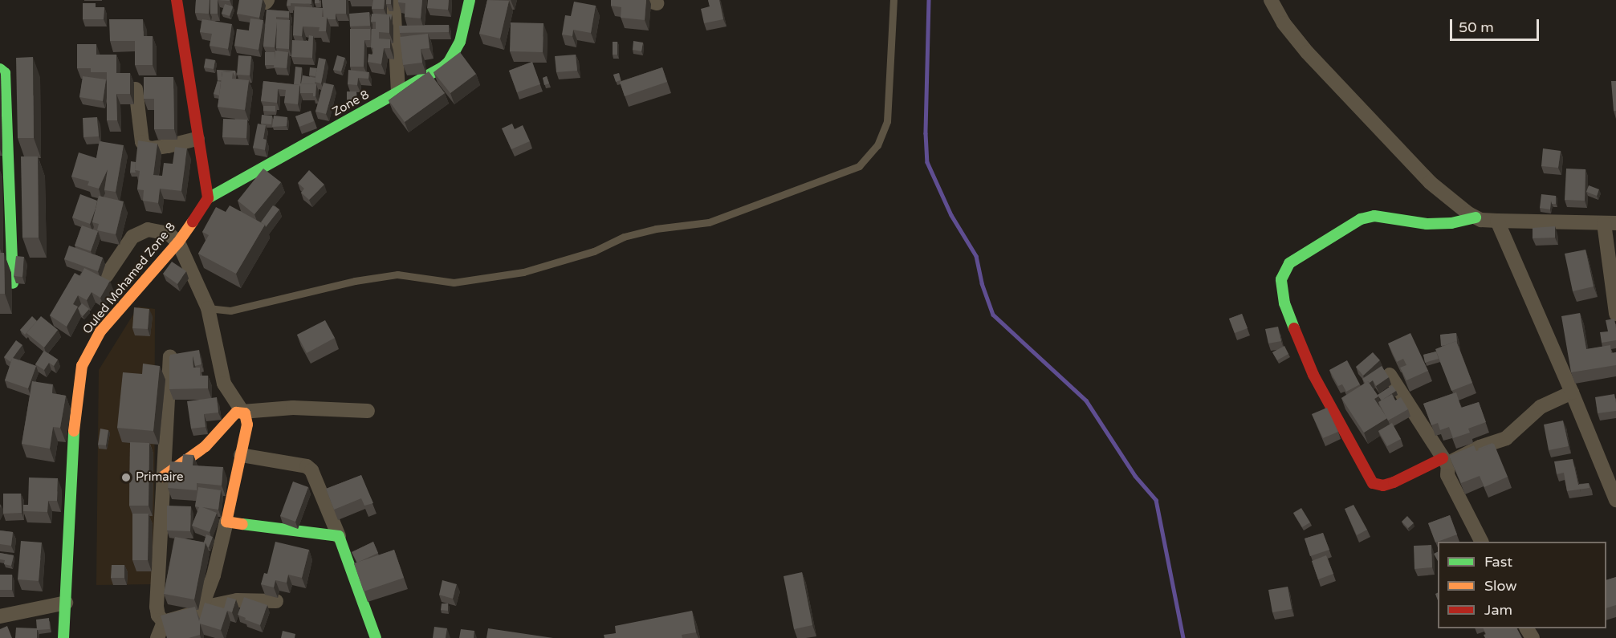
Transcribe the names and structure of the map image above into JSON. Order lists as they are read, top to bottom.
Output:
{
  "streets": {
    "street": ["Zone 8", "Ouled Mohamed Zone 8"]
  },
  "crossings": [
    ["Zone 8", "Ouled Mohamed Zone 8"]
  ],
  "places": ["Primaire"],
  "legend": ["Fast", "Slow", "Jam"],
  "scale_bar": "50 m"
}
